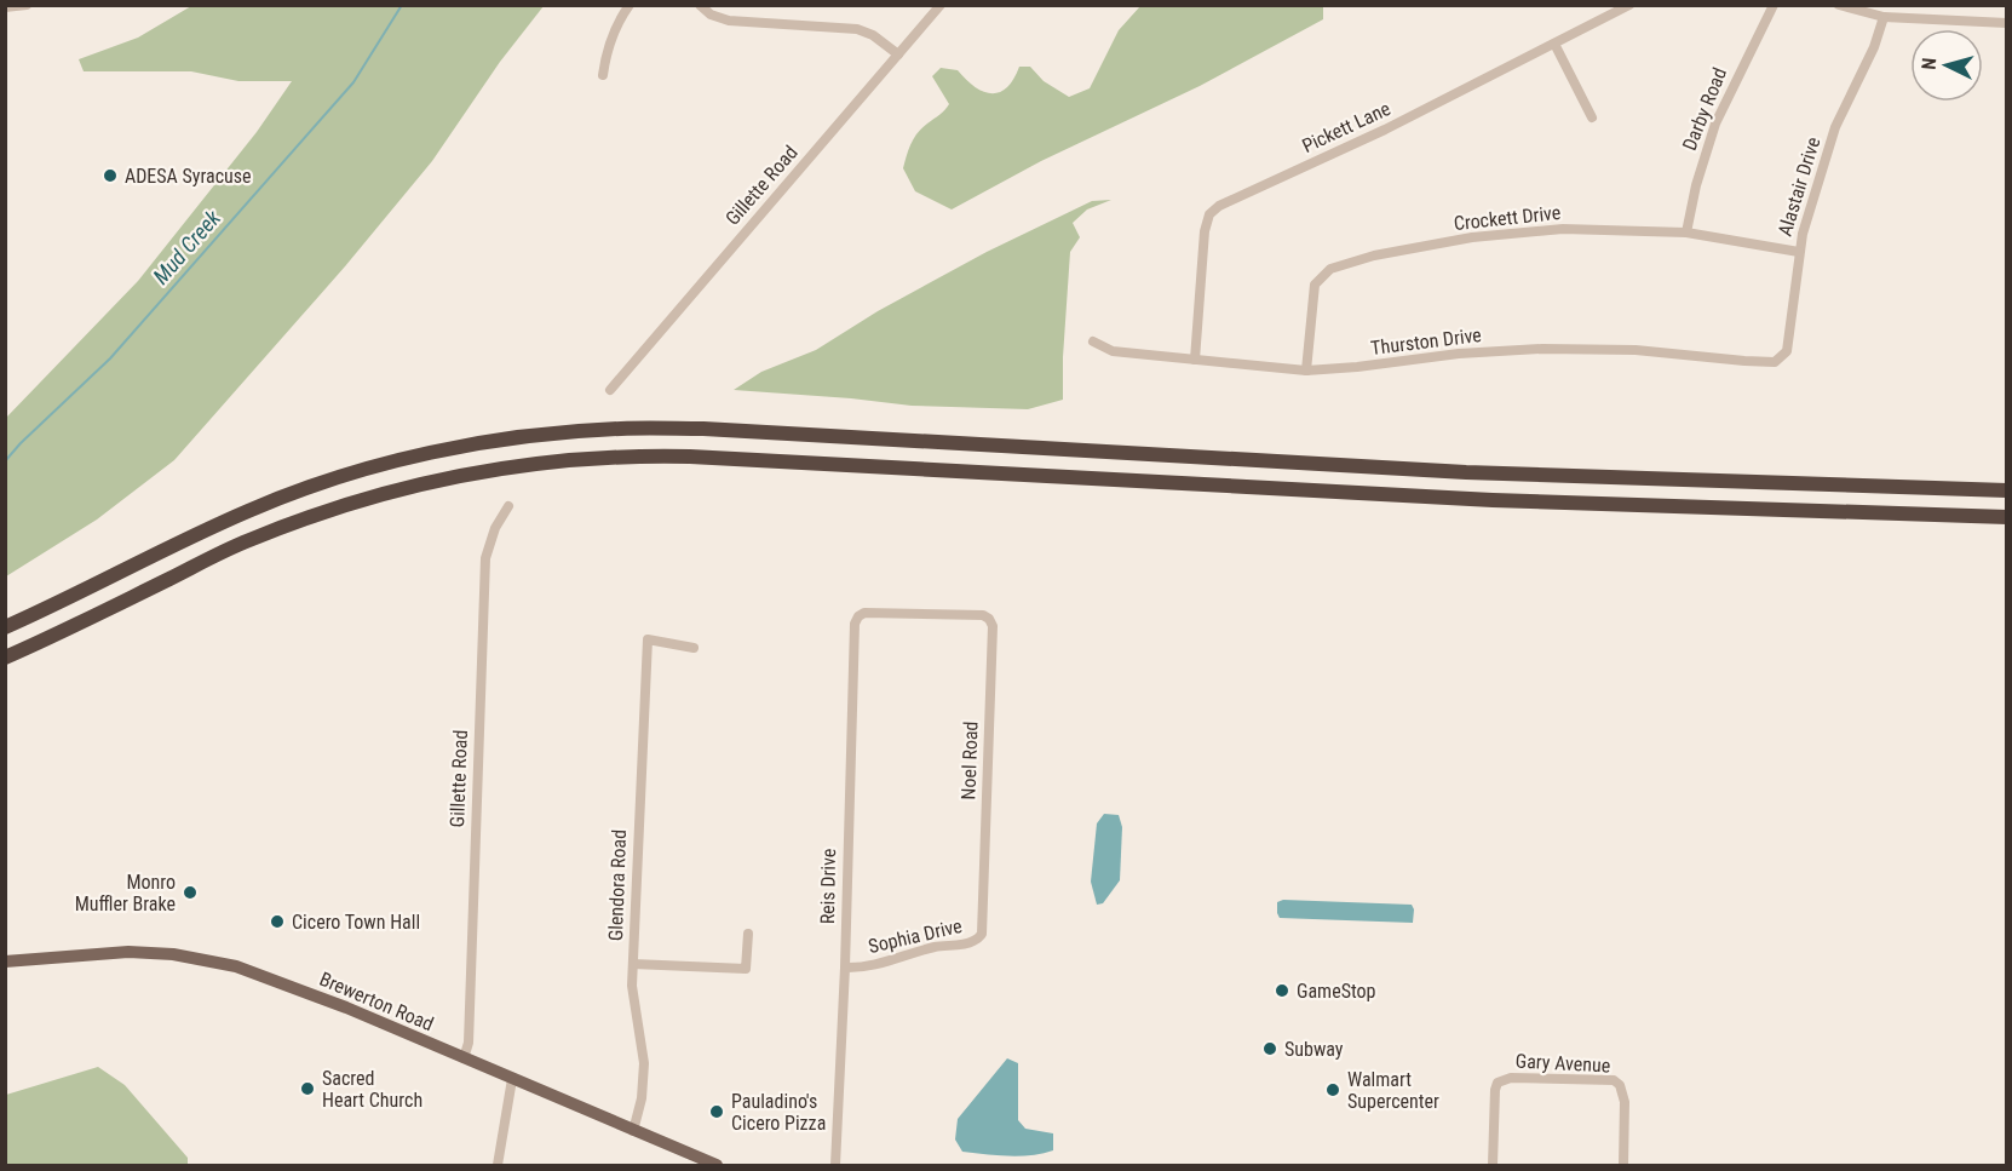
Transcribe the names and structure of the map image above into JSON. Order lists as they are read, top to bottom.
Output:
{
  "streets": {
    "main road": ["Brewerton Road"],
    "street": [
      "Darby Road",
      "Pickett Lane",
      "Gillette Road",
      "Alastair Drive",
      "Crockett Drive",
      "Thurston Drive",
      "Noel Road",
      "Glendora Road",
      "Reis Drive",
      "Sophia Drive",
      "Gary Avenue"
    ]
  },
  "crossings": [
    ["Darby Road", "Crockett Drive"],
    ["Pickett Lane", "Thurston Drive"],
    ["Gillette Road", "Brewerton Road"],
    ["Alastair Drive", "Crockett Drive"],
    ["Alastair Drive", "Thurston Drive"],
    ["Crockett Drive", "Thurston Drive"],
    ["Noel Road", "Reis Drive"],
    ["Noel Road", "Sophia Drive"],
    ["Glendora Road", "Brewerton Road"],
    ["Reis Drive", "Sophia Drive"]
  ],
  "water": ["Mud Creek"],
  "places": [
    "ADESA Syracuse",
    "Monro Muffler Brake",
    "Cicero Town Hall",
    "GameStop",
    "Subway",
    "Sacred Heart Church",
    "Walmart Supercenter",
    "Pauladino's Cicero Pizza"
  ],
  "north": "left"
}
